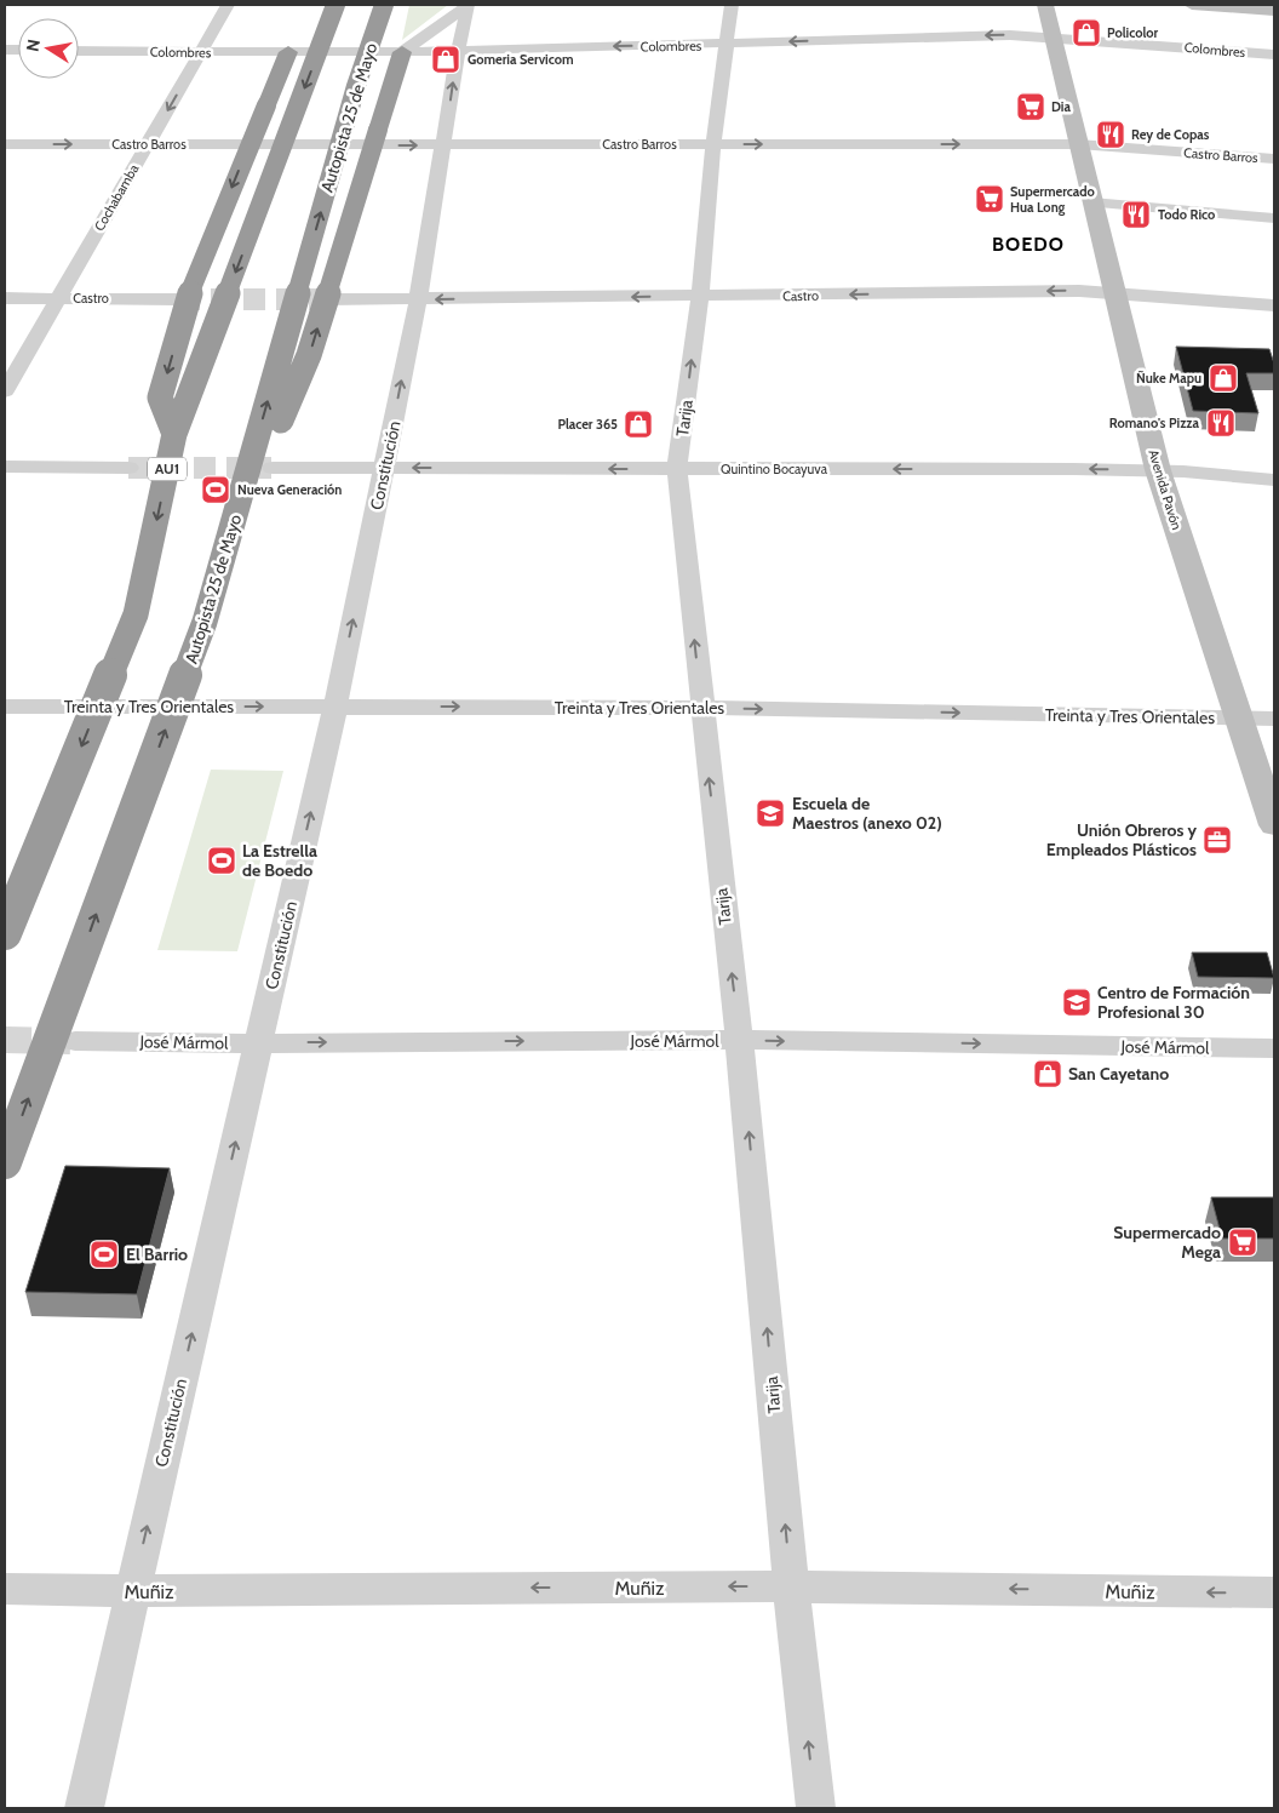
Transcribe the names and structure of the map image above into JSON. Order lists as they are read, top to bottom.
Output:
{
  "streets": {
    "highway": ["Autopista 25 de Mayo", "AU1"],
    "main road": ["Avenida Pavón"],
    "street": [
      "Colombres",
      "Castro Barros",
      "Cochabamba",
      "Castro",
      "Tarija",
      "Constitución",
      "Quintino Bocayuva",
      "Treinta y Tres Orientales",
      "José Mármol",
      "Muñiz"
    ]
  },
  "crossings": [
    ["Colombres", "Cochabamba"],
    ["Colombres", "Tarija"],
    ["Colombres", "Constitución"],
    ["Colombres", "Avenida Pavón"],
    ["Castro Barros", "Cochabamba"],
    ["Castro Barros", "Tarija"],
    ["Castro Barros", "Constitución"],
    ["Castro Barros", "Avenida Pavón"],
    ["Cochabamba", "Castro"],
    ["Castro", "Tarija"],
    ["Castro", "Constitución"],
    ["Castro", "Avenida Pavón"],
    ["Tarija", "Quintino Bocayuva"],
    ["Tarija", "Treinta y Tres Orientales"],
    ["Tarija", "José Mármol"],
    ["Tarija", "Muñiz"],
    ["Constitución", "Quintino Bocayuva"],
    ["Constitución", "Treinta y Tres Orientales"],
    ["Constitución", "José Mármol"],
    ["Constitución", "Muñiz"],
    ["Quintino Bocayuva", "Avenida Pavón"],
    ["Avenida Pavón", "Treinta y Tres Orientales"]
  ],
  "one_way": [
    "Colombres",
    "Castro Barros",
    "Castro",
    "Tarija",
    "Constitución",
    "Quintino Bocayuva",
    "Treinta y Tres Orientales",
    "José Mármol",
    "Muñiz"
  ],
  "districts": ["BOEDO"],
  "places": {
    "shop": [
      "Policolor",
      "Gomeria Servicom",
      "Ñuke Mapu",
      "Placer 365",
      "San Cayetano"
    ],
    "supermarket": ["Dia", "Supermercado Hua Long", "Supermercado Mega"],
    "restaurant": ["Rey de Copas", "Todo Rico", "Romano's Pizza"],
    "sports": ["Nueva Generación", "La Estrella de Boedo", "El Barrio"],
    "school or university": ["Escuela de Maestros (anexo 02)", "Centro de Formación Profesional 30"],
    "office": ["Unión Obreros y Empleados Plásticos"]
  },
  "north": "left"
}
